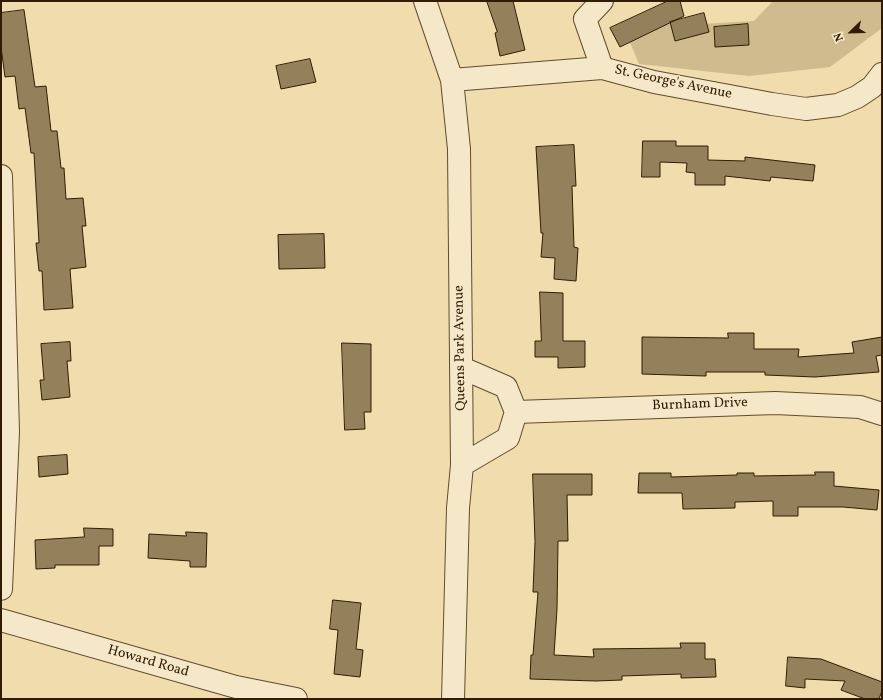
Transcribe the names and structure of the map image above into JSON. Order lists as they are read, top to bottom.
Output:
{
  "streets": {
    "street": [
      "St. George's Avenue",
      "Queens Park Avenue",
      "Burnham Drive",
      "Howard Road"
    ]
  },
  "crossings": [
    ["St. George's Avenue", "Queens Park Avenue"]
  ],
  "north": "bottom left"
}
